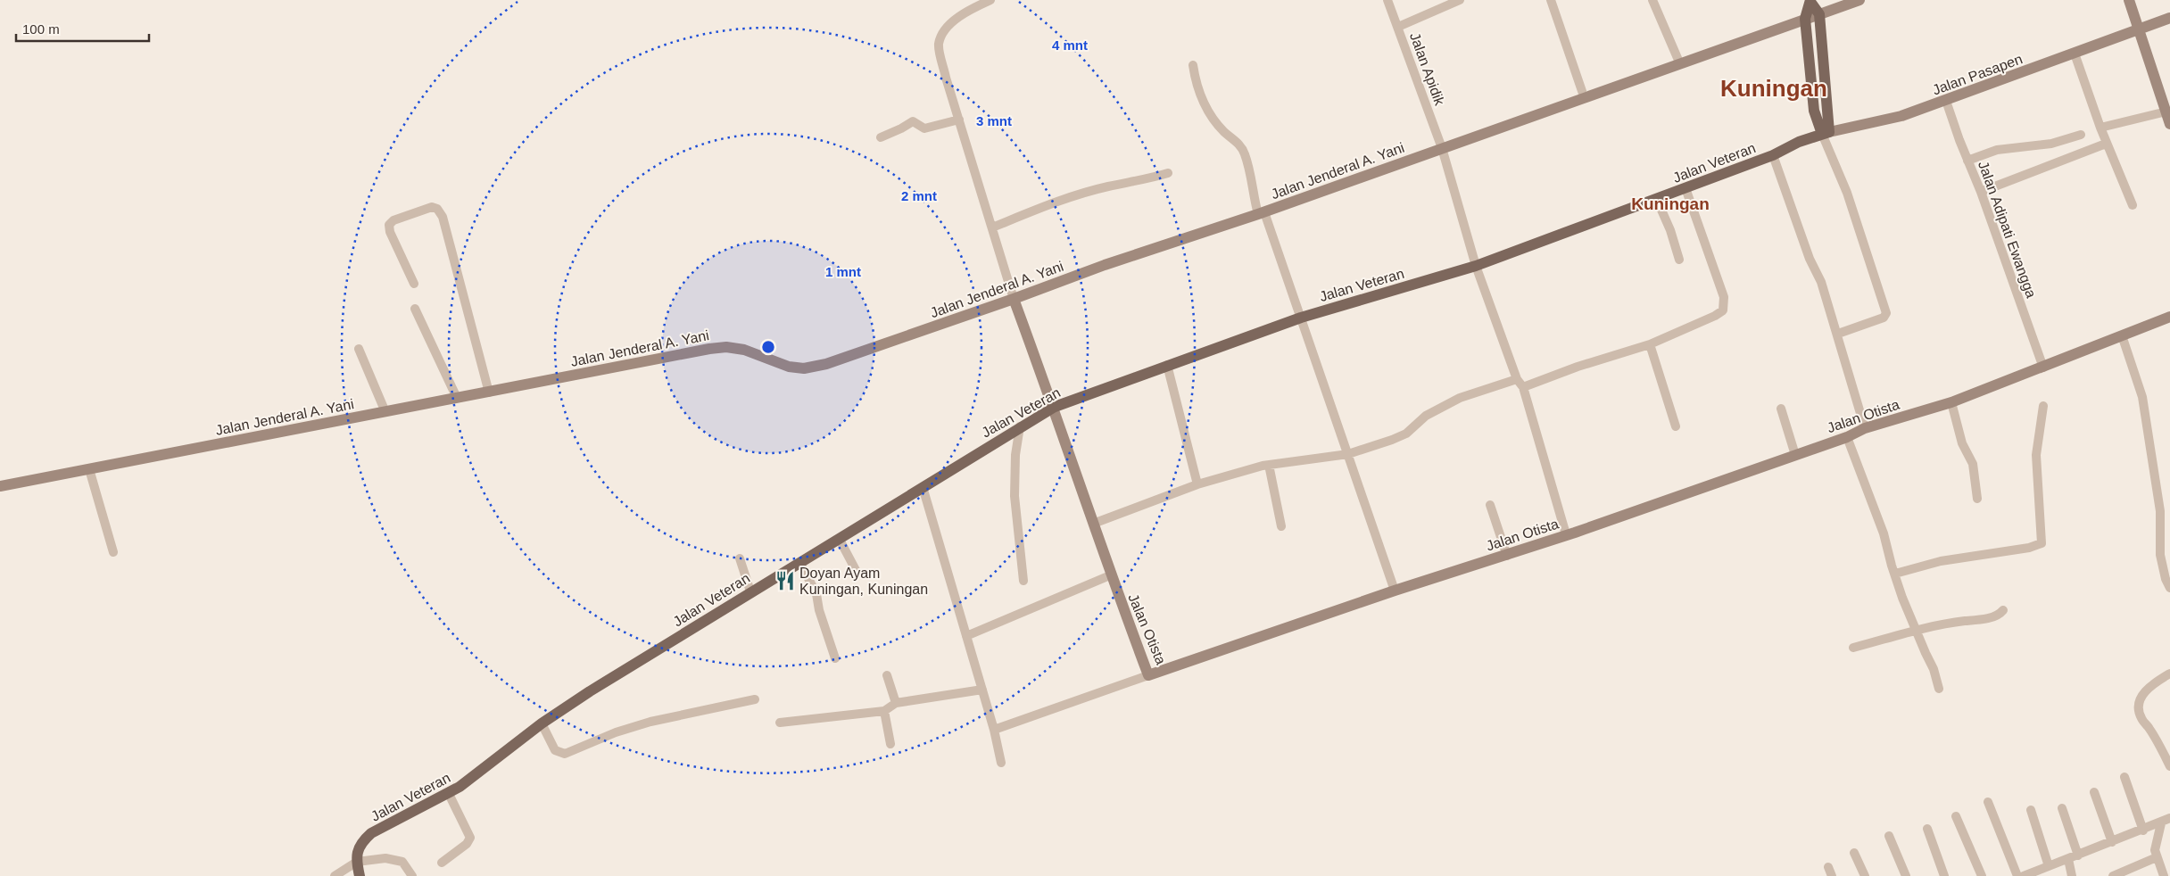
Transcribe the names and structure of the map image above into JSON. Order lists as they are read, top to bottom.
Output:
{
  "streets": {
    "main road": ["Jalan Veteran"],
    "street": [
      "Jalan Apidik",
      "Jalan Pasapen",
      "Jalan Jenderal A. Yani",
      "Jalan Adipati Ewangga",
      "Jalan Otista"
    ]
  },
  "crossings": [
    ["Jalan Apidik", "Jalan Veteran"],
    ["Jalan Apidik", "Jalan Jenderal A. Yani"],
    ["Jalan Pasapen", "Jalan Veteran"],
    ["Jalan Pasapen", "Jalan Adipati Ewangga"],
    ["Jalan Veteran", "Jalan Otista"],
    ["Jalan Jenderal A. Yani", "Jalan Otista"],
    ["Jalan Adipati Ewangga", "Jalan Otista"]
  ],
  "districts": ["Kuningan", "Kuningan"],
  "places": {
    "restaurant": ["Doyan Ayam Kuningan, Kuningan"]
  },
  "scale_bar": "100 m",
  "rings": [
    "4 mnt",
    "3 mnt",
    "2 mnt",
    "1 mnt"
  ]
}
